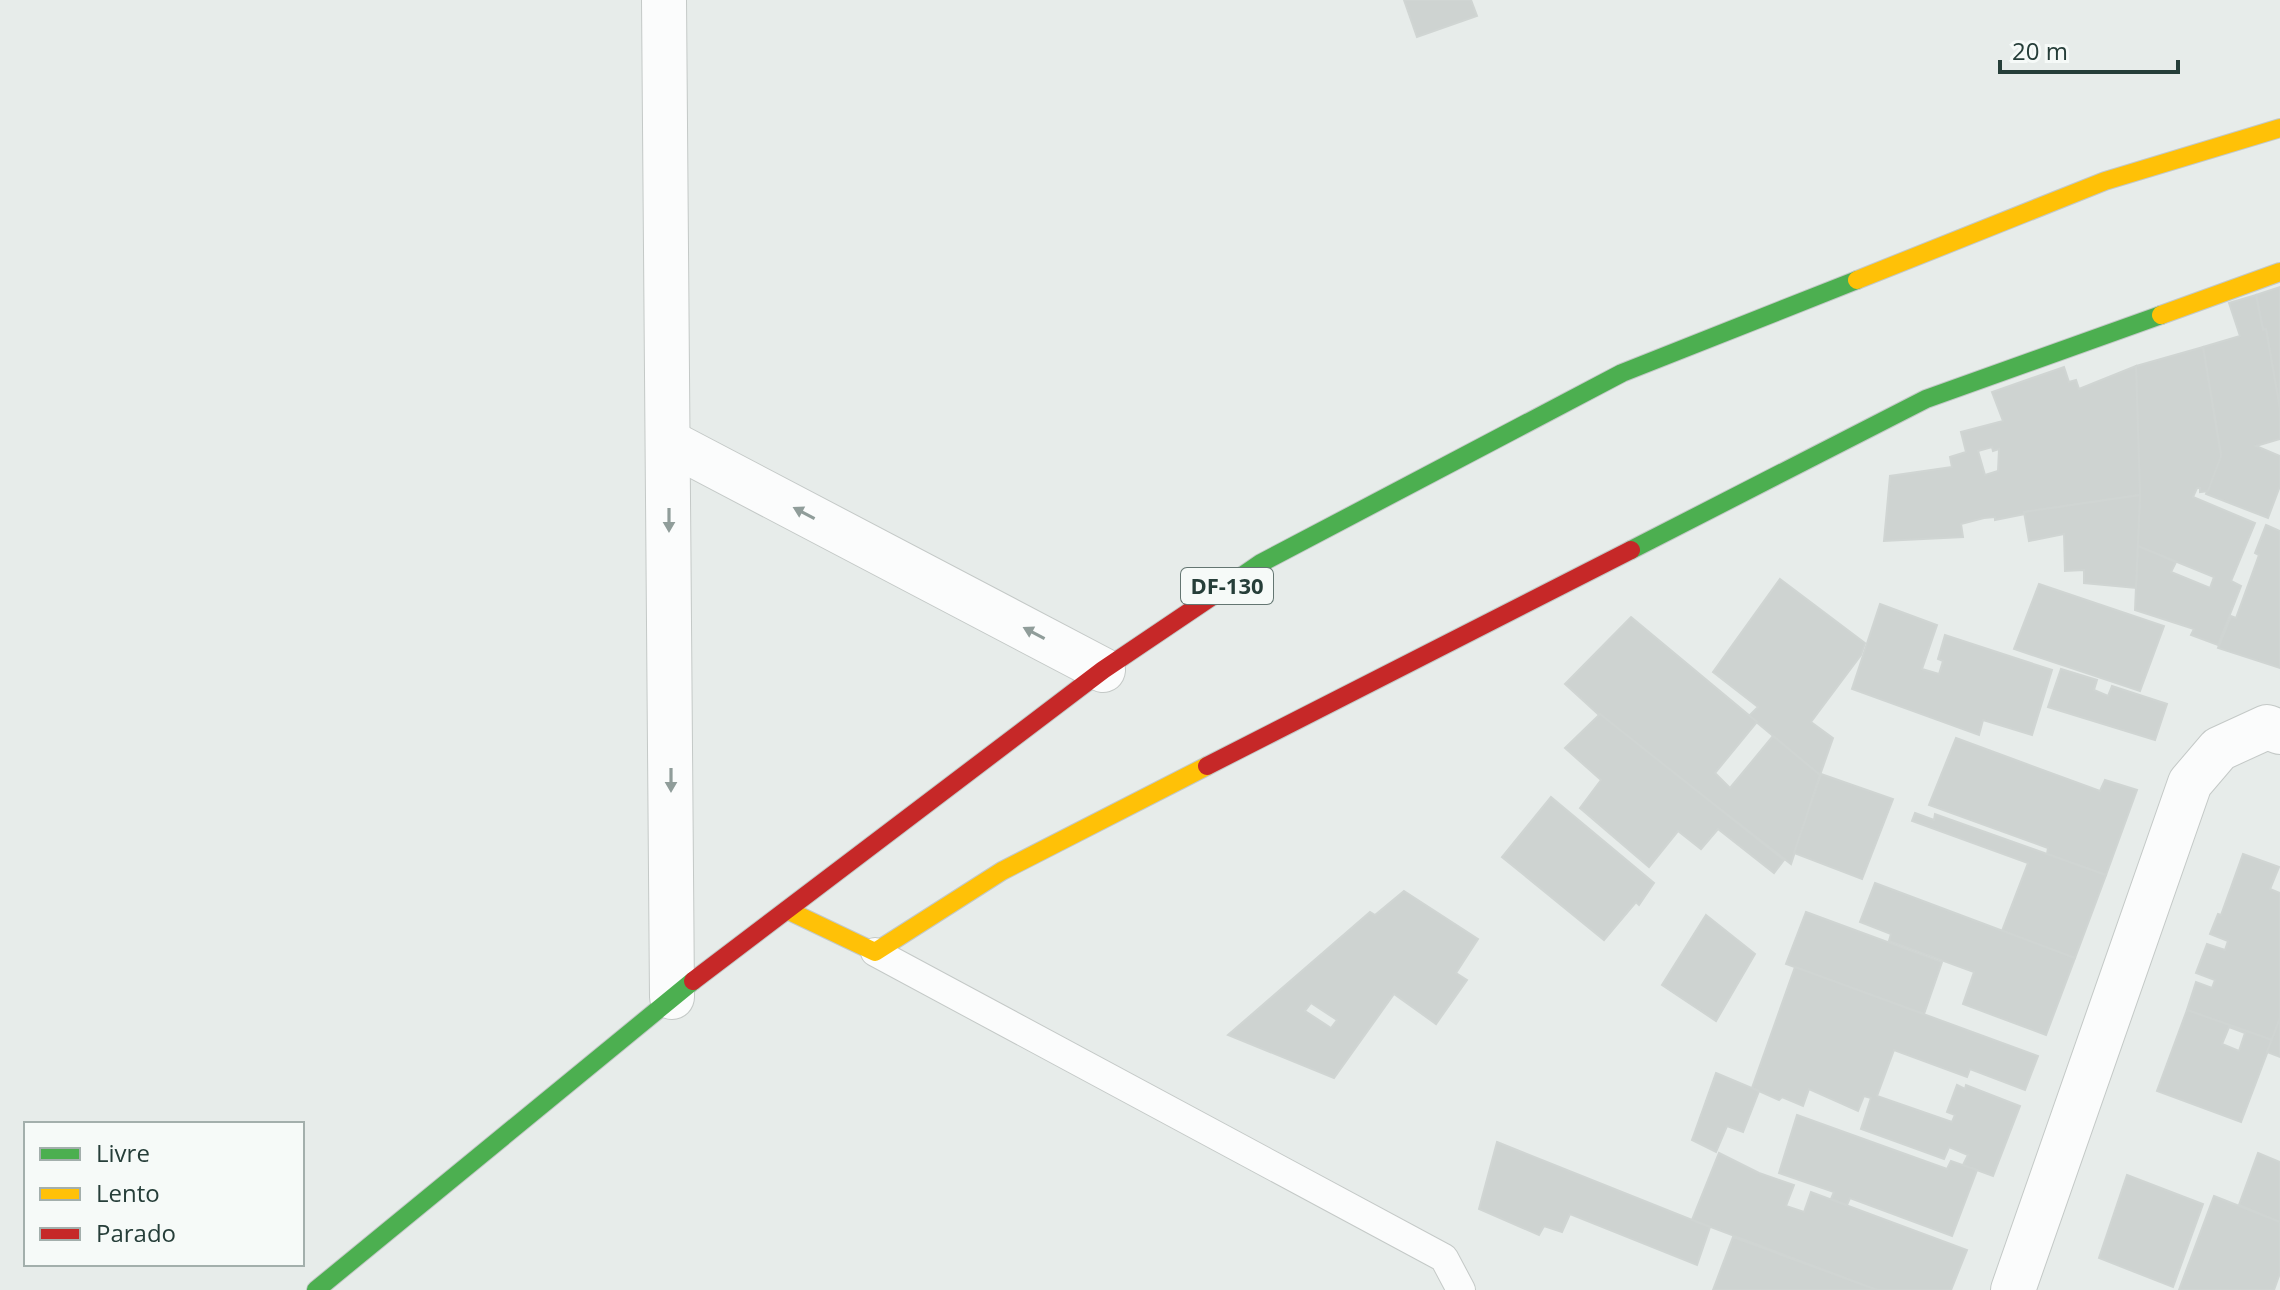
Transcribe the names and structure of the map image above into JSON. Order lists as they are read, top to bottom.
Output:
{
  "streets": {
    "main road": ["DF-130"]
  },
  "legend": ["Livre", "Lento", "Parado"],
  "scale_bar": "20 m"
}
